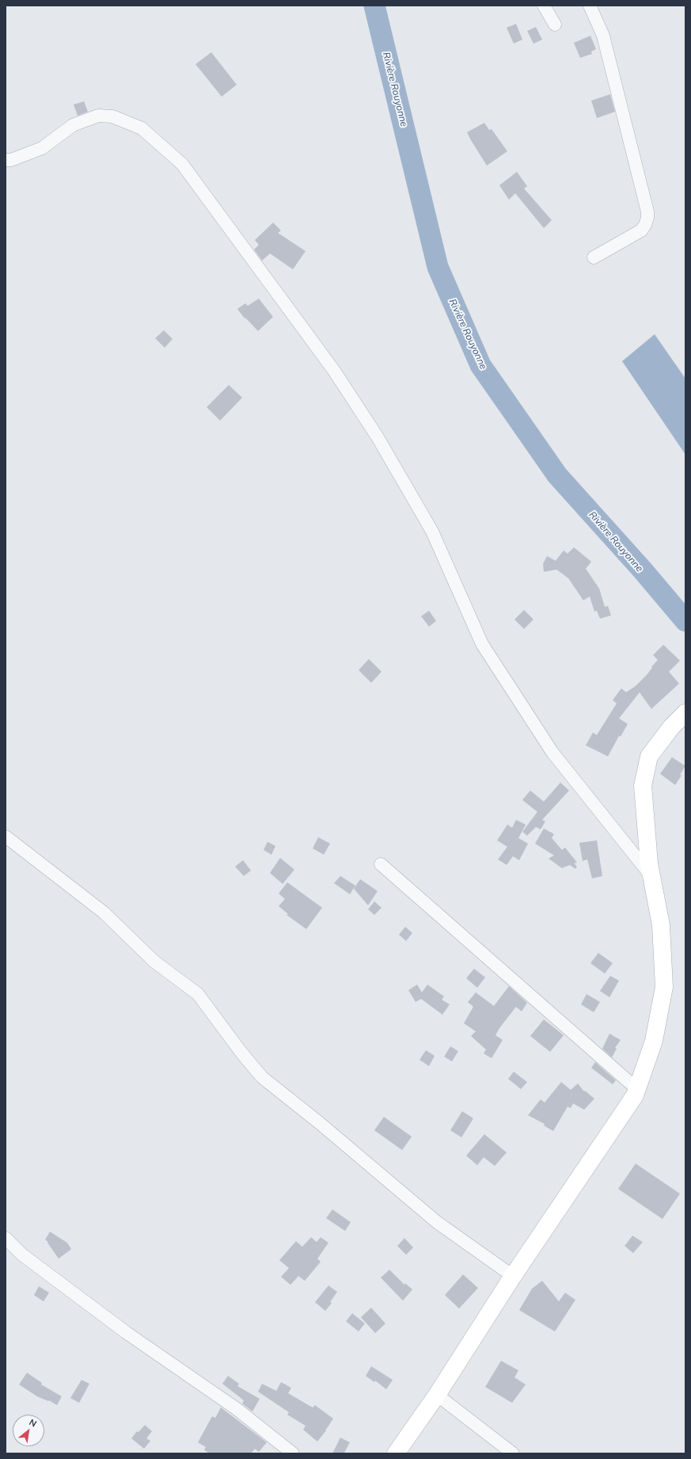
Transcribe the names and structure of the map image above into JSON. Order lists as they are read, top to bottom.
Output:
{
  "water": ["Rivière Rouyonne"],
  "north": "top right"
}
